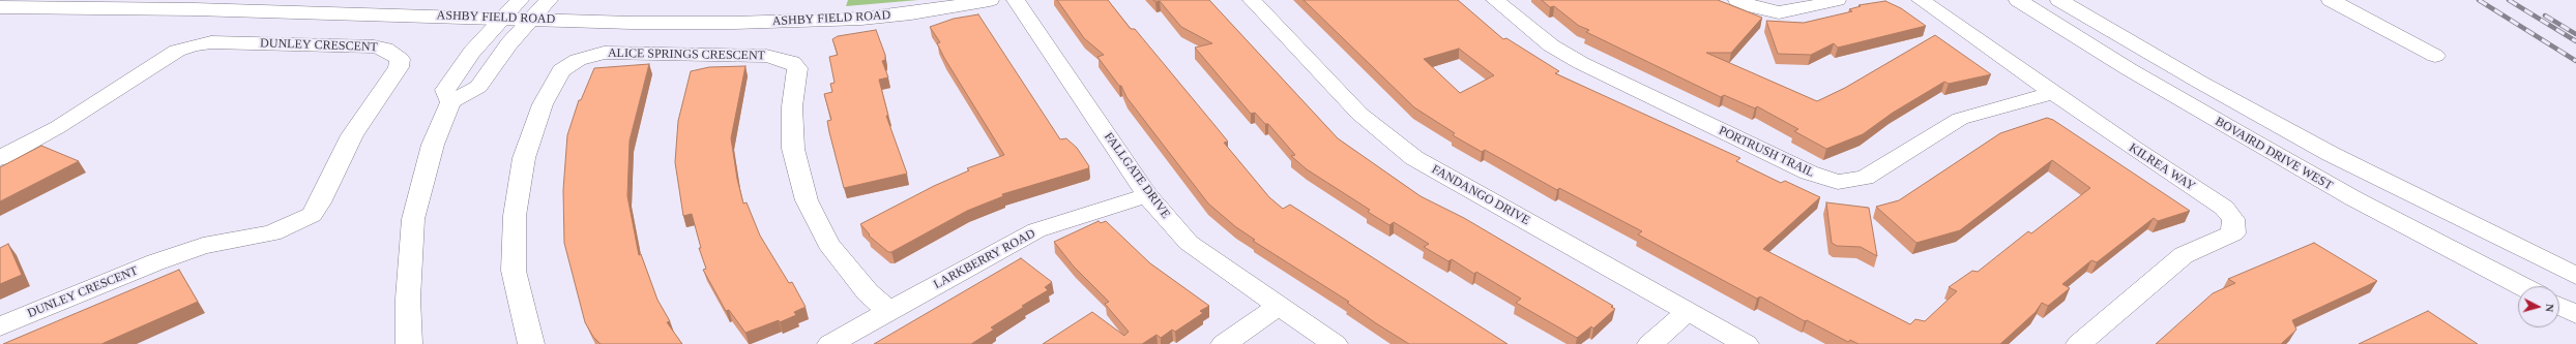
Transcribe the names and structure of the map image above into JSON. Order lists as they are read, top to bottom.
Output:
{
  "streets": {
    "street": [
      "ASHBY FIELD ROAD",
      "DUNLEY CRESCENT",
      "ALICE SPRINGS CRESCENT",
      "PORTRUSH TRAIL",
      "BOVAIRD DRIVE WEST",
      "KILREA WAY",
      "FALLGATE DRIVE",
      "FANDANGO DRIVE",
      "LARKBERRY ROAD"
    ]
  },
  "crossings": [
    ["ALICE SPRINGS CRESCENT", "LARKBERRY ROAD"],
    ["PORTRUSH TRAIL", "KILREA WAY"],
    ["FALLGATE DRIVE", "LARKBERRY ROAD"]
  ],
  "north": "right"
}
